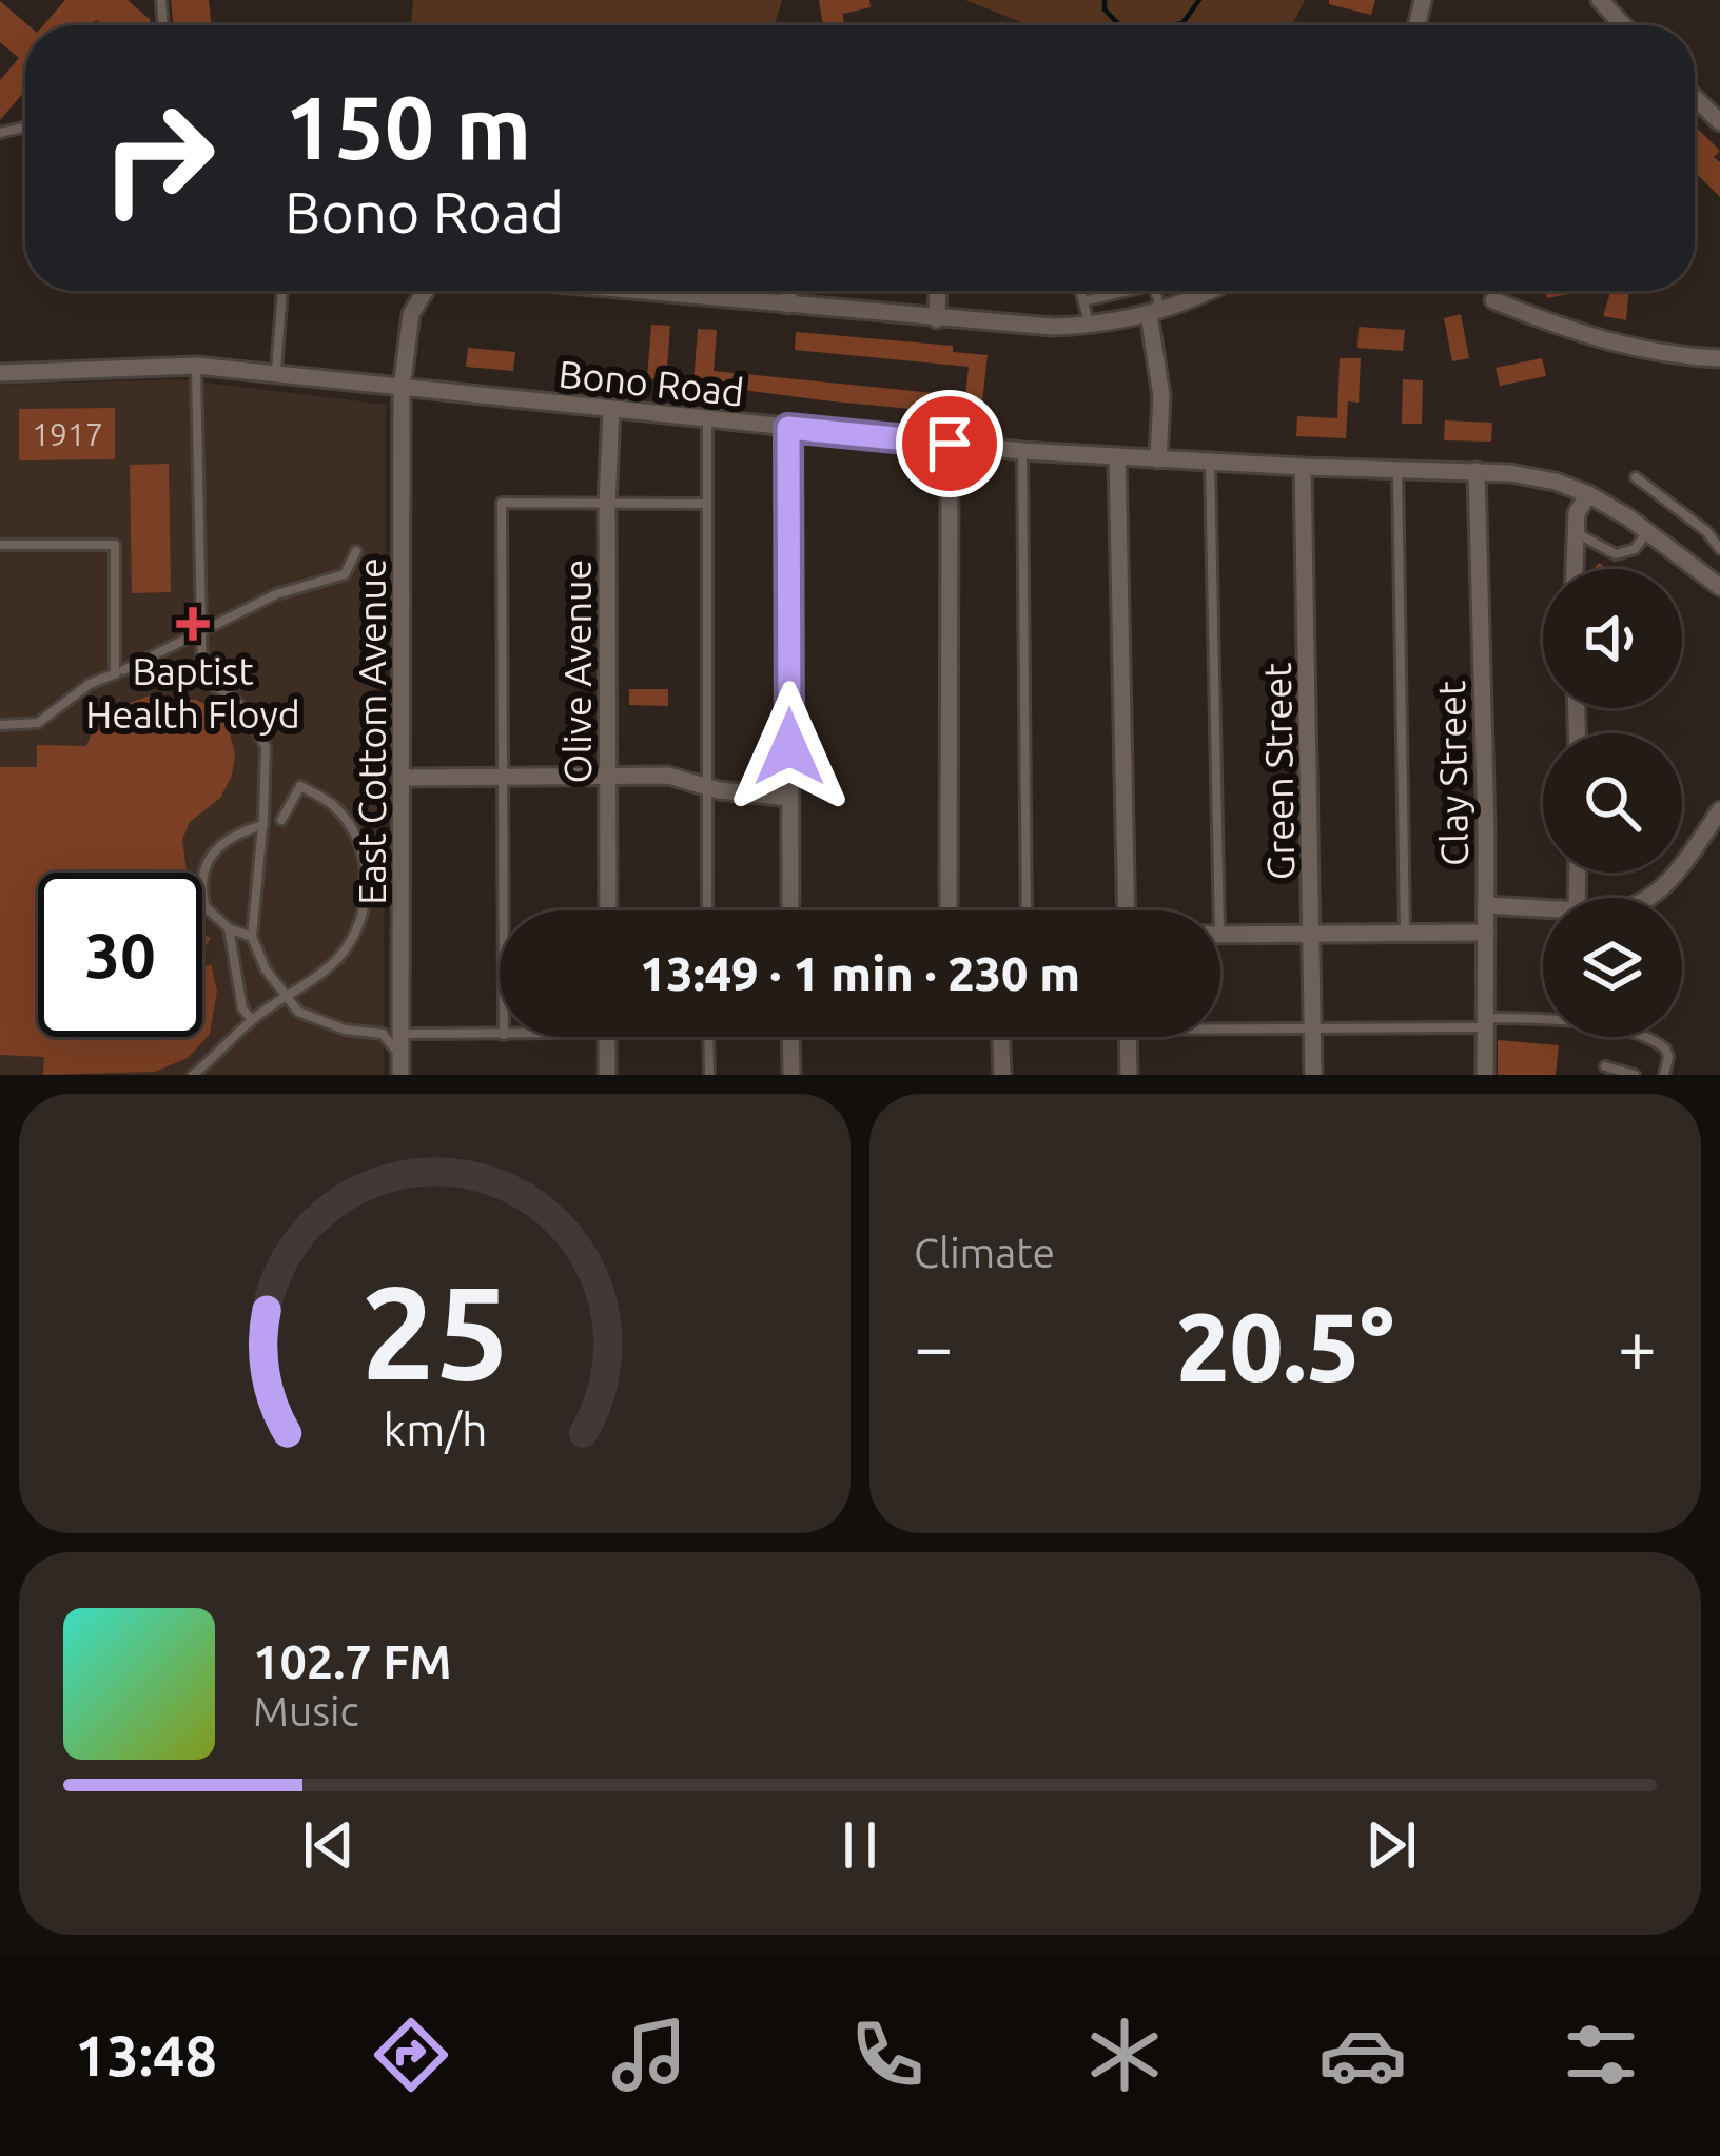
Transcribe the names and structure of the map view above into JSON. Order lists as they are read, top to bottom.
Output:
{
  "streets": {
    "street": [
      "Bono Road",
      "Olive Avenue",
      "East Cottom Avenue",
      "Green Street",
      "Clay Street"
    ]
  },
  "crossings": [
    ["Bono Road", "Olive Avenue"],
    ["Bono Road", "East Cottom Avenue"],
    ["Bono Road", "Green Street"],
    ["Bono Road", "Clay Street"]
  ],
  "places": {
    "health": ["Baptist Health Floyd"]
  },
  "house_numbers": ["1917"],
  "page": {
    "turn": ["150 m", "Bono Road"],
    "limit": "30",
    "trip": "13:49 · 1 min · 230 m",
    "tile": "Climate",
    "heat": ["−", "20.5°", "+"],
    "song": ["102.7 FM", "Music"],
    "tabs": "13:48",
    "gauge": ["25", "km/h"]
  }
}
